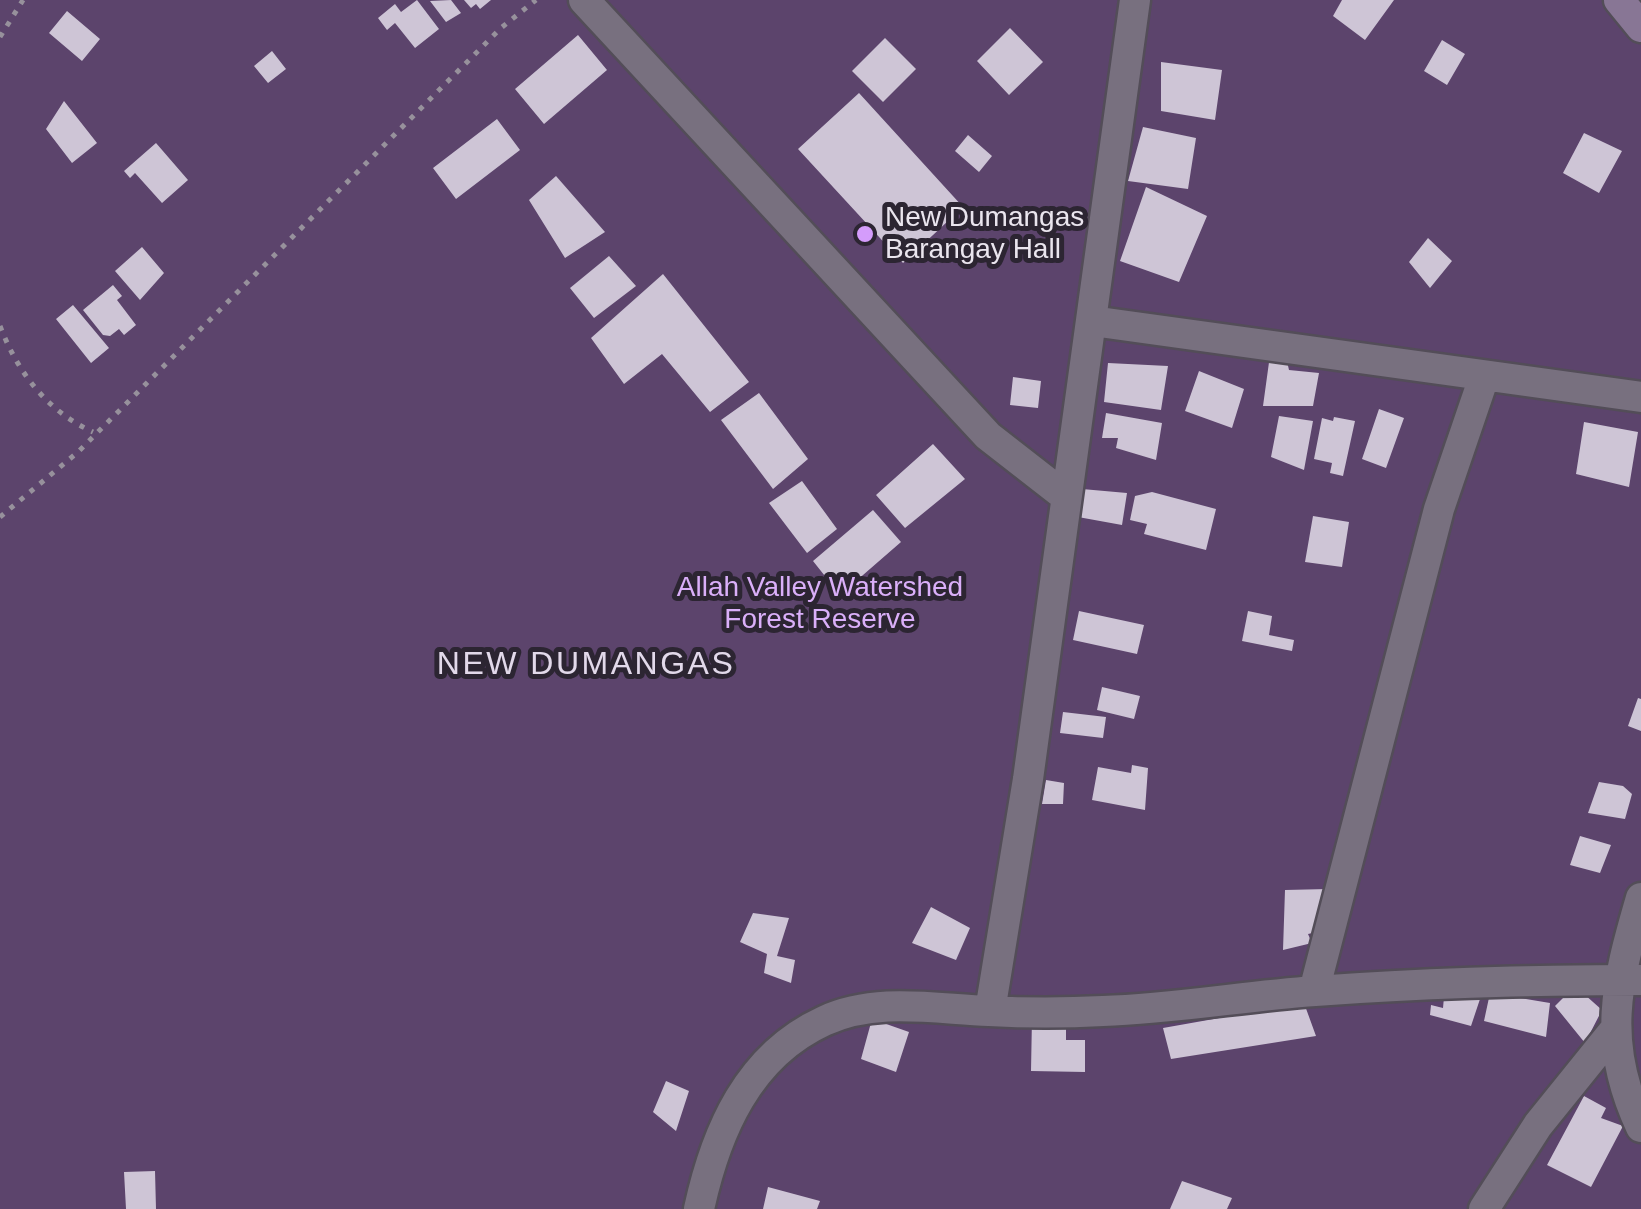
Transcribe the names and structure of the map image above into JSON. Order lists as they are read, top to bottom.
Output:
{
  "districts": ["NEW DUMANGAS"],
  "parks": ["Allah Valley Watershed Forest Reserve"],
  "places": ["New Dumangas Barangay Hall"]
}
